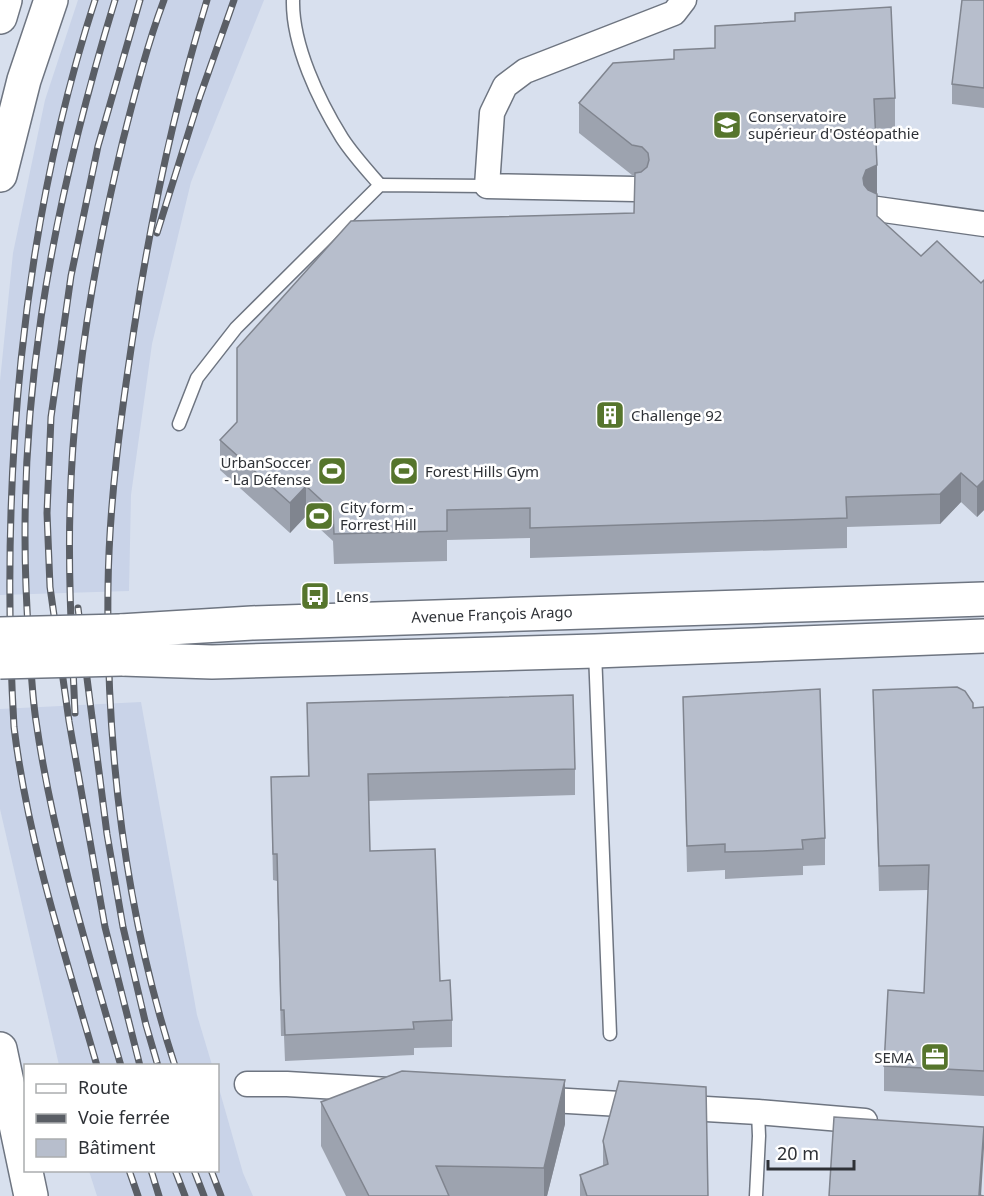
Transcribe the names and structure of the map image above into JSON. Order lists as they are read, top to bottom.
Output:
{
  "streets": {
    "main road": ["Avenue François Arago"]
  },
  "places": {
    "school or university": ["Conservatoire supérieur d'Ostéopathie"],
    "building": ["Challenge 92"],
    "sports": ["UrbanSoccer - La Défense", "Forest Hills Gym", "City form - Forrest Hill"],
    "bus stop": ["Lens"],
    "office": ["SEMA"]
  },
  "legend": ["Route", "Voie ferrée", "Bâtiment"],
  "scale_bar": "20 m"
}
